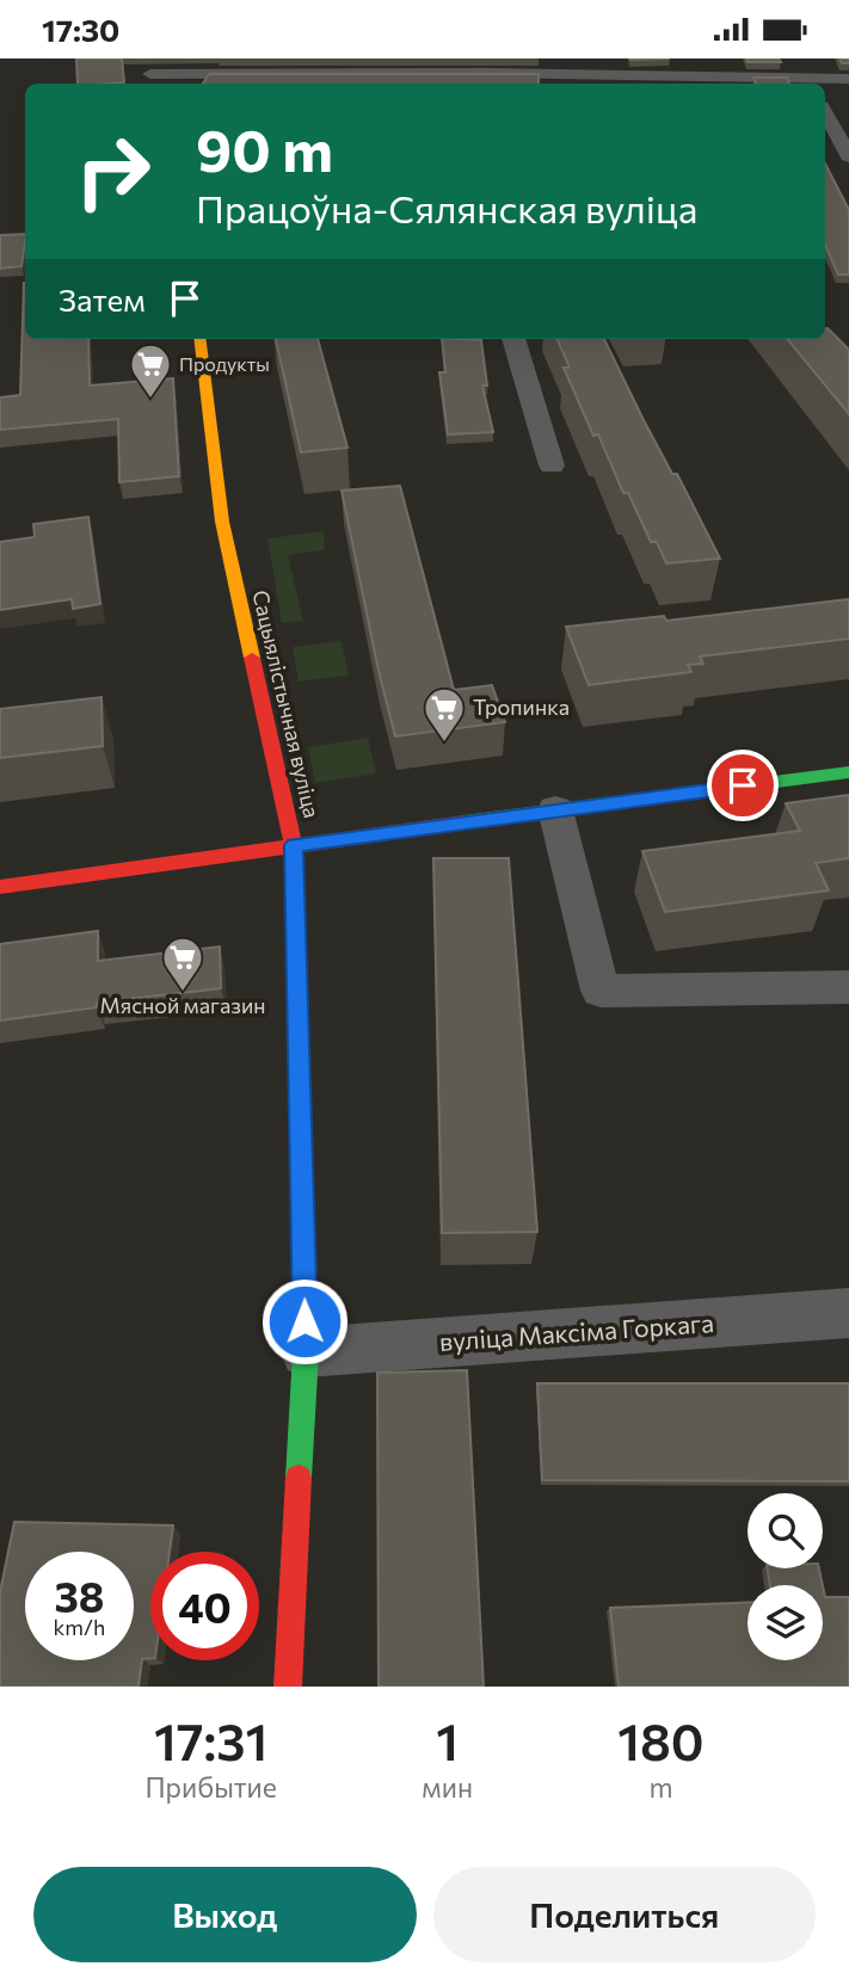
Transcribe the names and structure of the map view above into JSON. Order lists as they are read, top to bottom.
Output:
{
  "streets": {
    "street": ["Сацыялістычная вуліца", "вуліца Максіма Горкага"]
  },
  "crossings": [
    ["Сацыялістычная вуліца", "вуліца Максіма Горкага"]
  ],
  "places": {
    "supermarket": ["Продукты", "Тропинка", "Мясной магазин"]
  },
  "page": {
    "status": "17:30",
    "turn": ["90 m", "Працоўна-Сялянская вуліца"],
    "then": "Затем",
    "speed": "38 km/h",
    "limit": "40",
    "eta": [
      "17:31",
      "Прибытие",
      "1",
      "мин",
      "180",
      "m"
    ],
    "buttons": ["Выход", "Поделиться"]
  }
}
